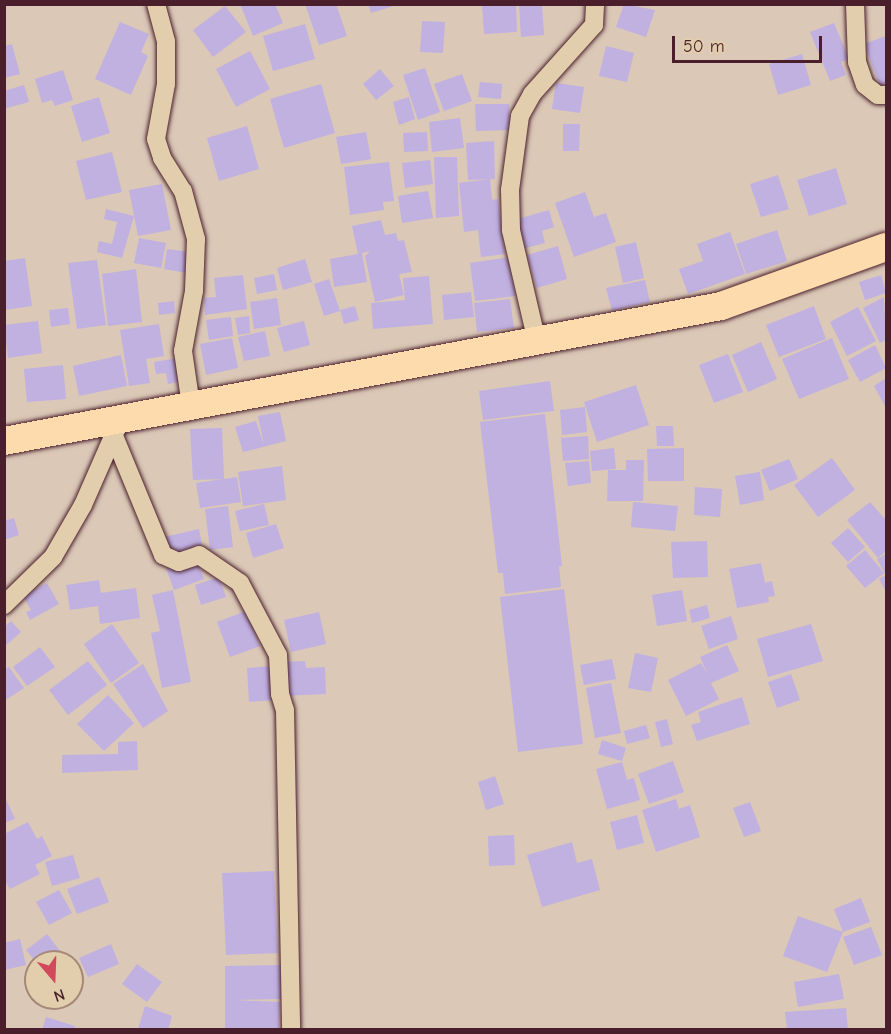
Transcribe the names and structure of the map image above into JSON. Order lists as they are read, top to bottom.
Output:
{
  "scale_bar": "50 m",
  "north": "bottom"
}
